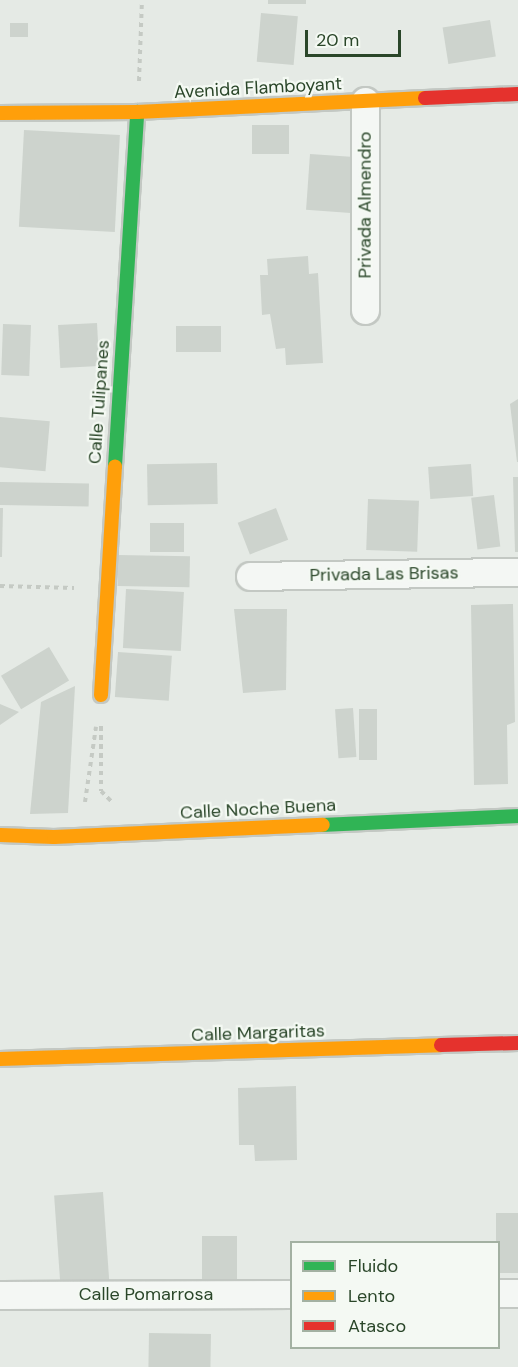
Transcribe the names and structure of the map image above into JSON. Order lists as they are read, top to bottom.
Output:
{
  "streets": {
    "street": [
      "Avenida Flamboyant",
      "Privada Almendro",
      "Calle Tulipanes",
      "Privada Las Brisas",
      "Calle Noche Buena",
      "Calle Margaritas",
      "Calle Pomarrosa"
    ]
  },
  "crossings": [
    ["Avenida Flamboyant", "Privada Almendro"],
    ["Avenida Flamboyant", "Calle Tulipanes"]
  ],
  "legend": ["Fluido", "Lento", "Atasco"],
  "scale_bar": "20 m"
}
